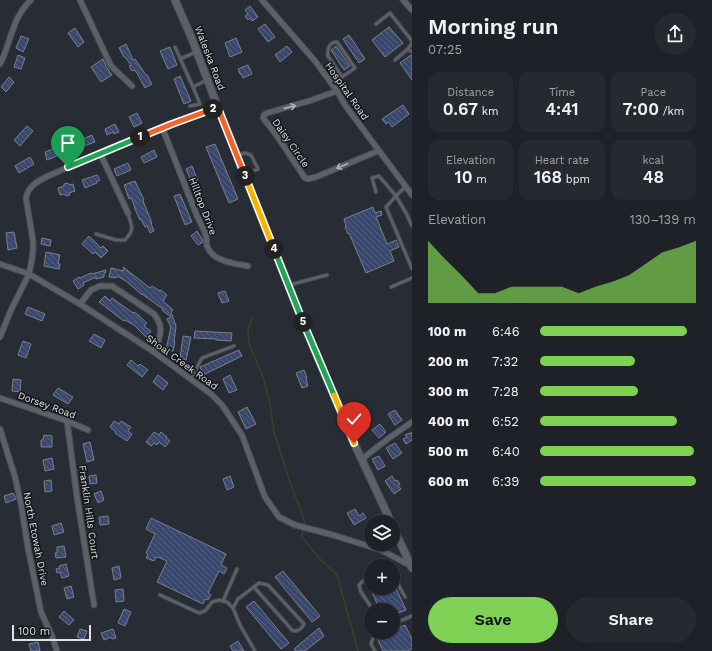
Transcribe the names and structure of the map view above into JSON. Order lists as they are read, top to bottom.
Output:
{
  "streets": {
    "main road": ["Waleska Road"],
    "street": [
      "Hospital Road",
      "Daisy Circle",
      "Hilltop Drive",
      "Shoal Creek Road",
      "Dorsey Road",
      "Franklin Hills Court",
      "North Etowah Drive"
    ]
  },
  "crossings": [
    ["Hospital Road", "Daisy Circle"],
    ["Dorsey Road", "Franklin Hills Court"]
  ],
  "scale_bar": "100 m",
  "page": {
    "heading": ["Morning run", "07:25"],
    "stats": [
      ["Distance", "0.67 km"],
      ["Time", "4:41"],
      ["Pace", "7:00 /km"],
      ["Elevation", "10 m"],
      ["Heart rate", "168 bpm"],
      ["kcal", "48"]
    ],
    "pins": [
      "2",
      "1",
      "3",
      "4",
      "5"
    ],
    "chart": ["Elevation", "130–139 m"],
    "list": [
      {
        "name": "100 m",
        "note": "6:46"
      },
      {
        "name": "200 m",
        "note": "7:32"
      },
      {
        "name": "300 m",
        "note": "7:28"
      },
      {
        "name": "400 m",
        "note": "6:52"
      },
      {
        "name": "500 m",
        "note": "6:40"
      },
      {
        "name": "600 m",
        "note": "6:39"
      }
    ],
    "map_buttons": ["+", "−"],
    "buttons": ["Save", "Share"],
    "scale": "100 m"
  }
}
